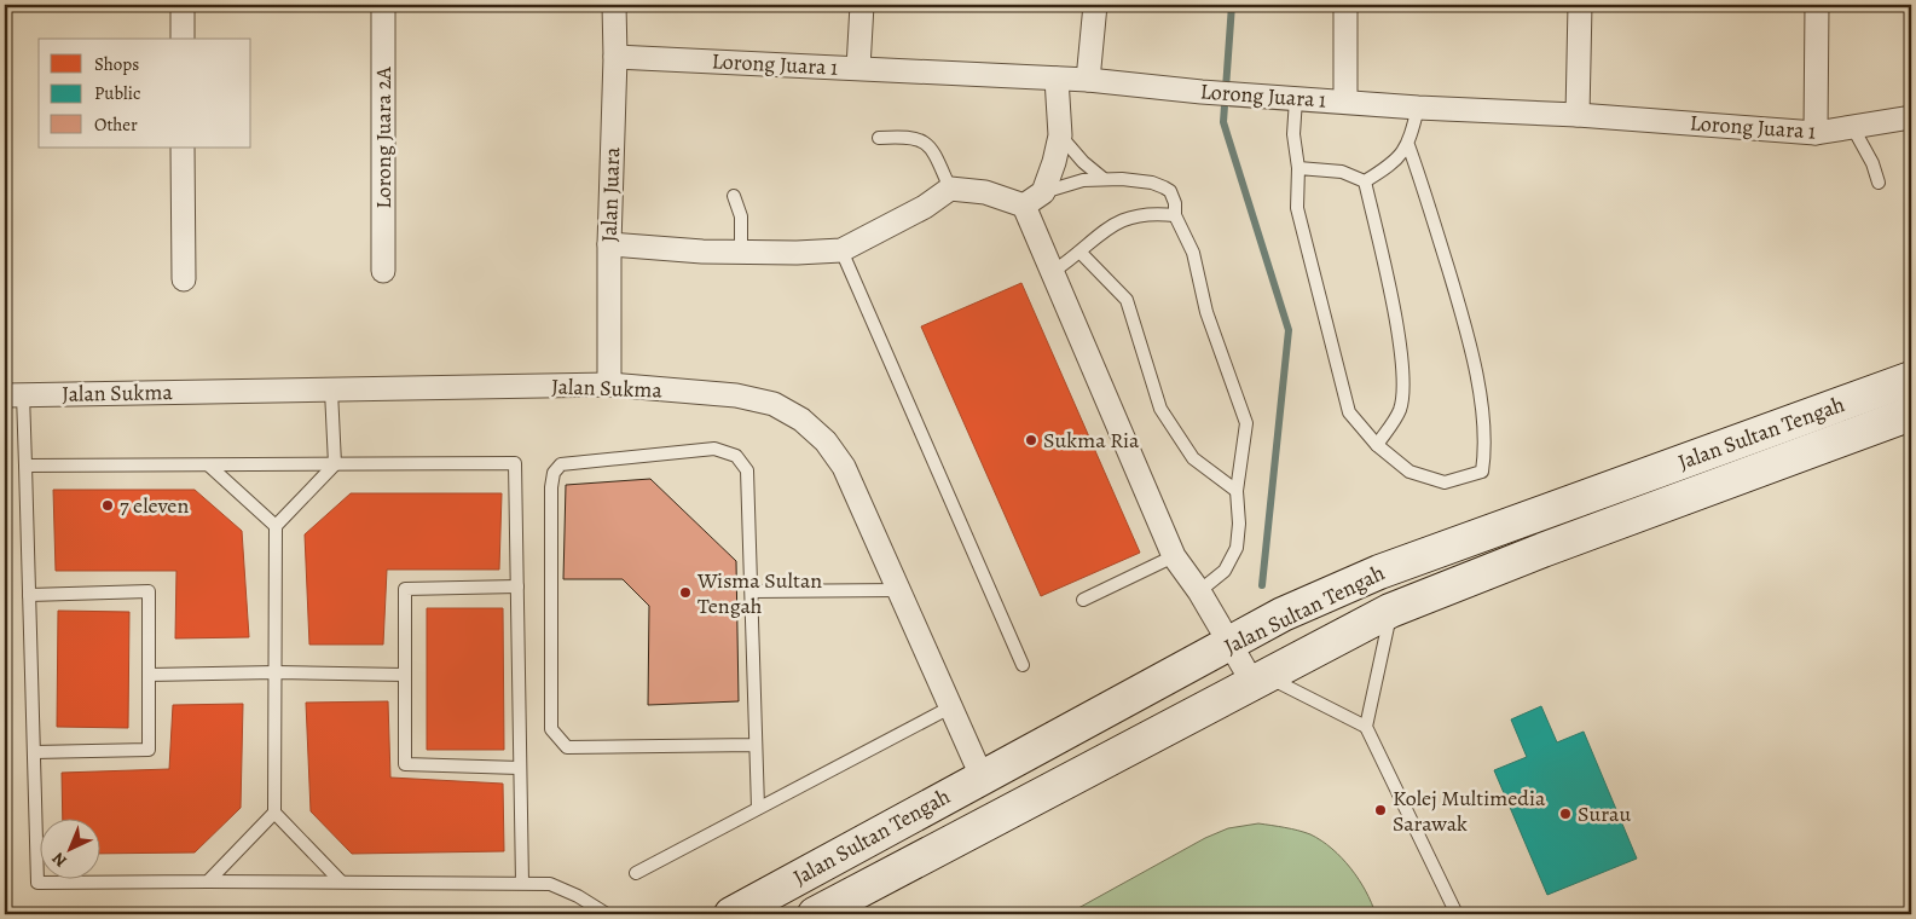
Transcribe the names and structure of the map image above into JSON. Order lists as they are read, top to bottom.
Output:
{
  "streets": {
    "main road": ["Jalan Sultan Tengah"],
    "street": [
      "Lorong Juara 1",
      "Lorong Juara 2A",
      "Jalan Juara",
      "Jalan Sukma"
    ]
  },
  "crossings": [
    ["Lorong Juara 1", "Jalan Juara"],
    ["Jalan Juara", "Jalan Sukma"],
    ["Jalan Sukma", "Jalan Sultan Tengah"]
  ],
  "places": [
    "Sukma Ria",
    "7 eleven",
    "Wisma Sultan Tengah",
    "Kolej Multimedia Sarawak",
    "Surau"
  ],
  "legend": ["Shops", "Public", "Other"],
  "north": "bottom left"
}
